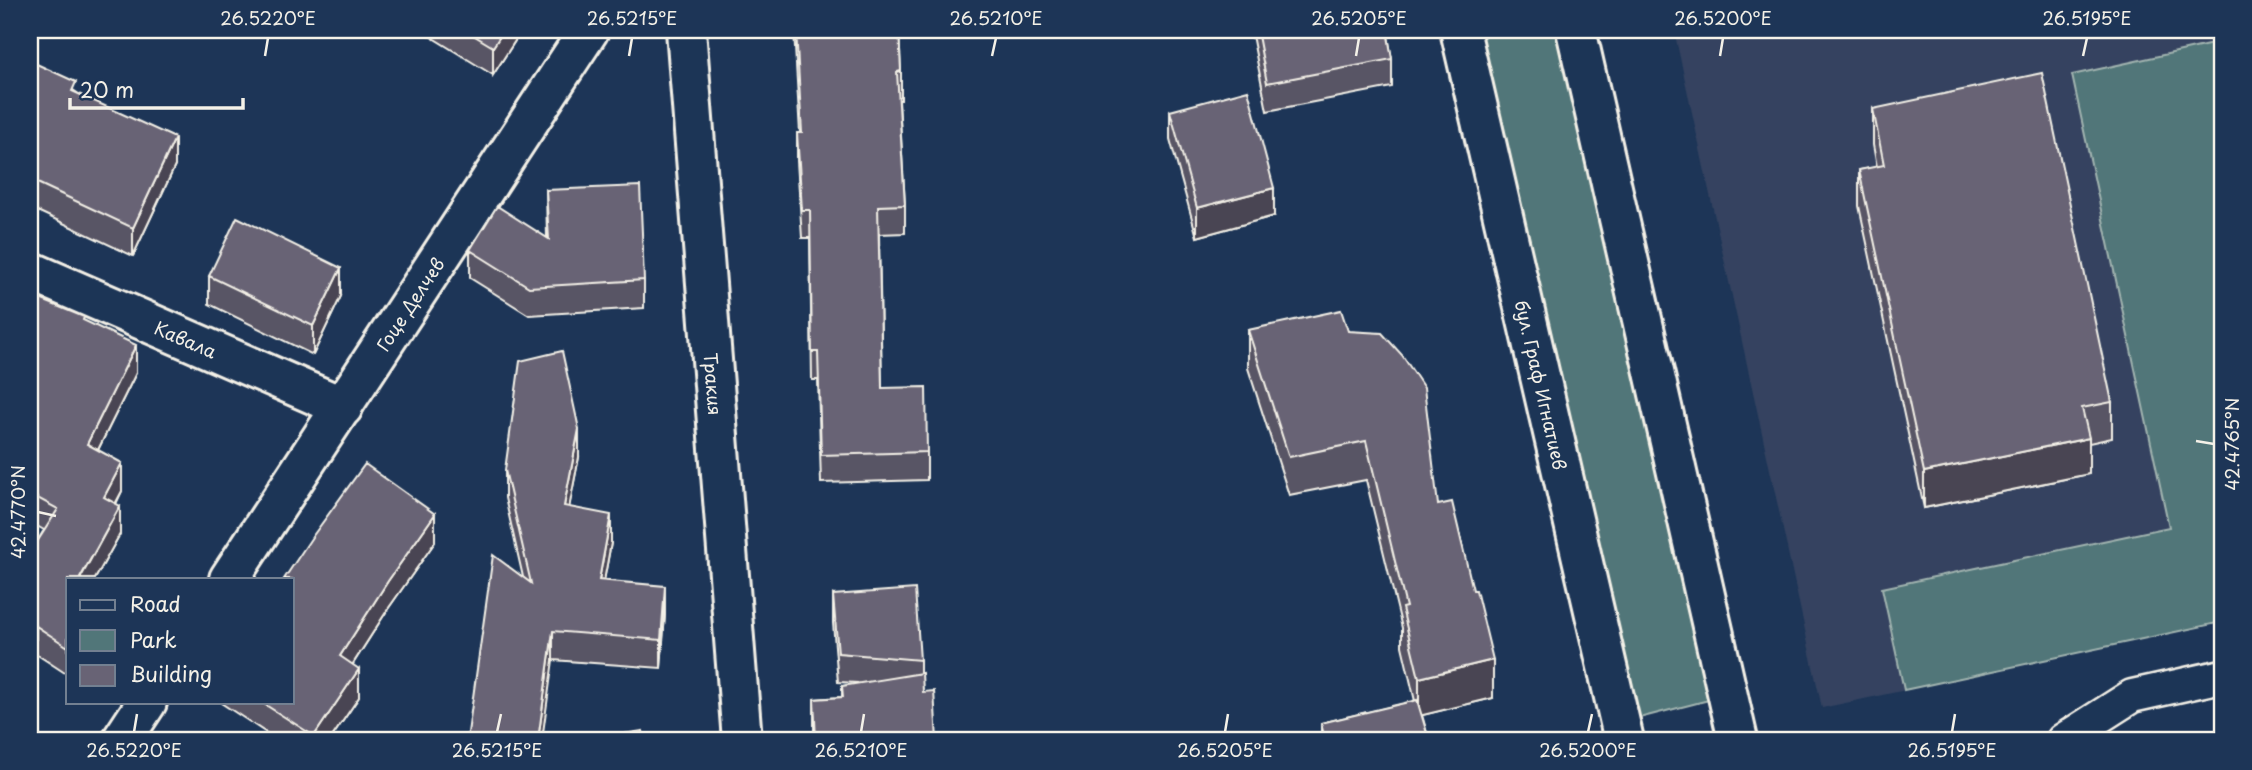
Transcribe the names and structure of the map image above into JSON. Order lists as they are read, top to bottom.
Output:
{
  "streets": {
    "street": [
      "Гоце Делчев",
      "Кавала",
      "Тракия",
      "бул. Граф Игнатиев"
    ]
  },
  "crossings": [
    ["Гоце Делчев", "Кавала"]
  ],
  "legend": ["Road", "Park", "Building"],
  "scale_bar": "20 m",
  "coordinates": [
    "26.5220°E",
    "26.5215°E",
    "26.5210°E",
    "26.5205°E",
    "26.5200°E",
    "26.5195°E",
    "42.4765°N",
    "42.4770°N"
  ]
}
